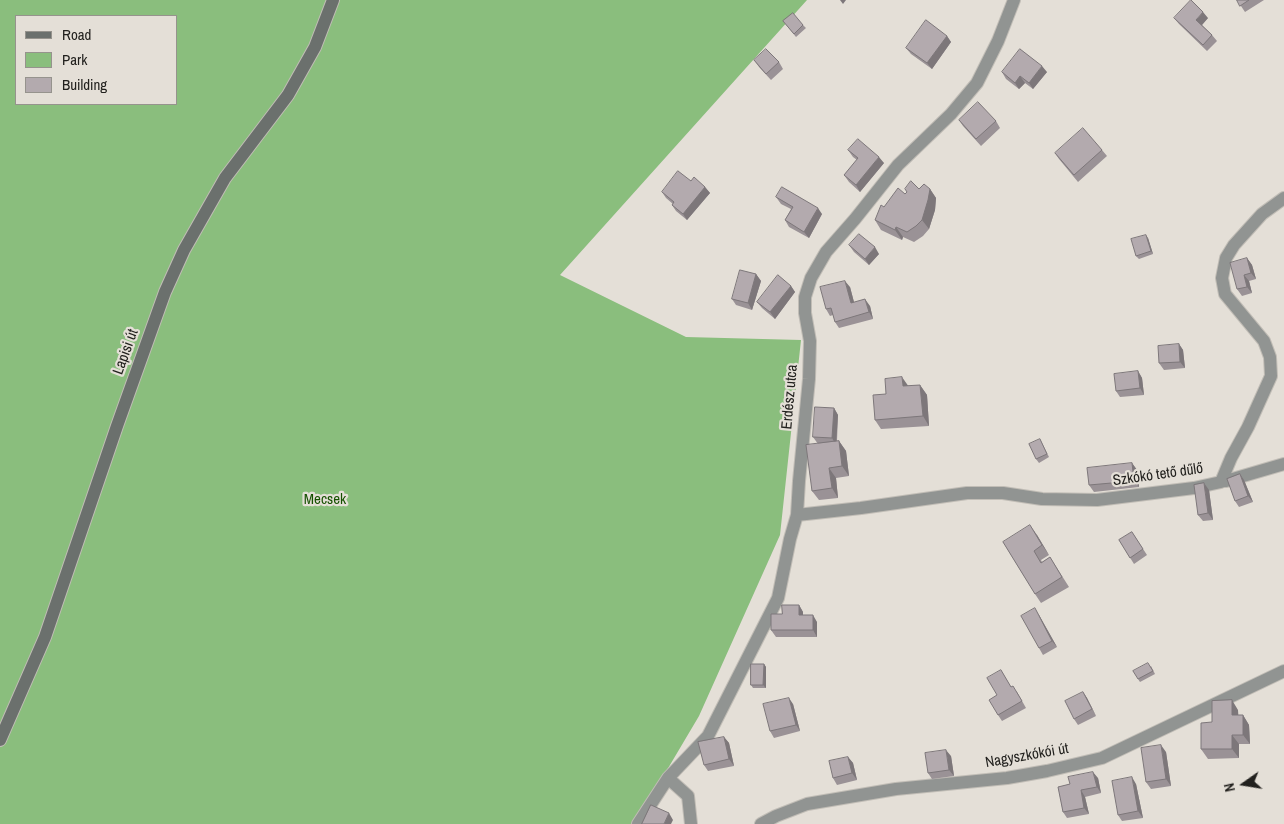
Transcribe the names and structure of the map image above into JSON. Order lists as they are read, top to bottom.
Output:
{
  "streets": {
    "street": [
      "Lapisi út",
      "Erdész utca",
      "Szkókó tető dűlő",
      "Nagyszkókói út"
    ]
  },
  "crossings": [
    ["Erdész utca", "Szkókó tető dűlő"]
  ],
  "parks": ["Mecsek"],
  "legend": ["Road", "Park", "Building"],
  "north": "left"
}
